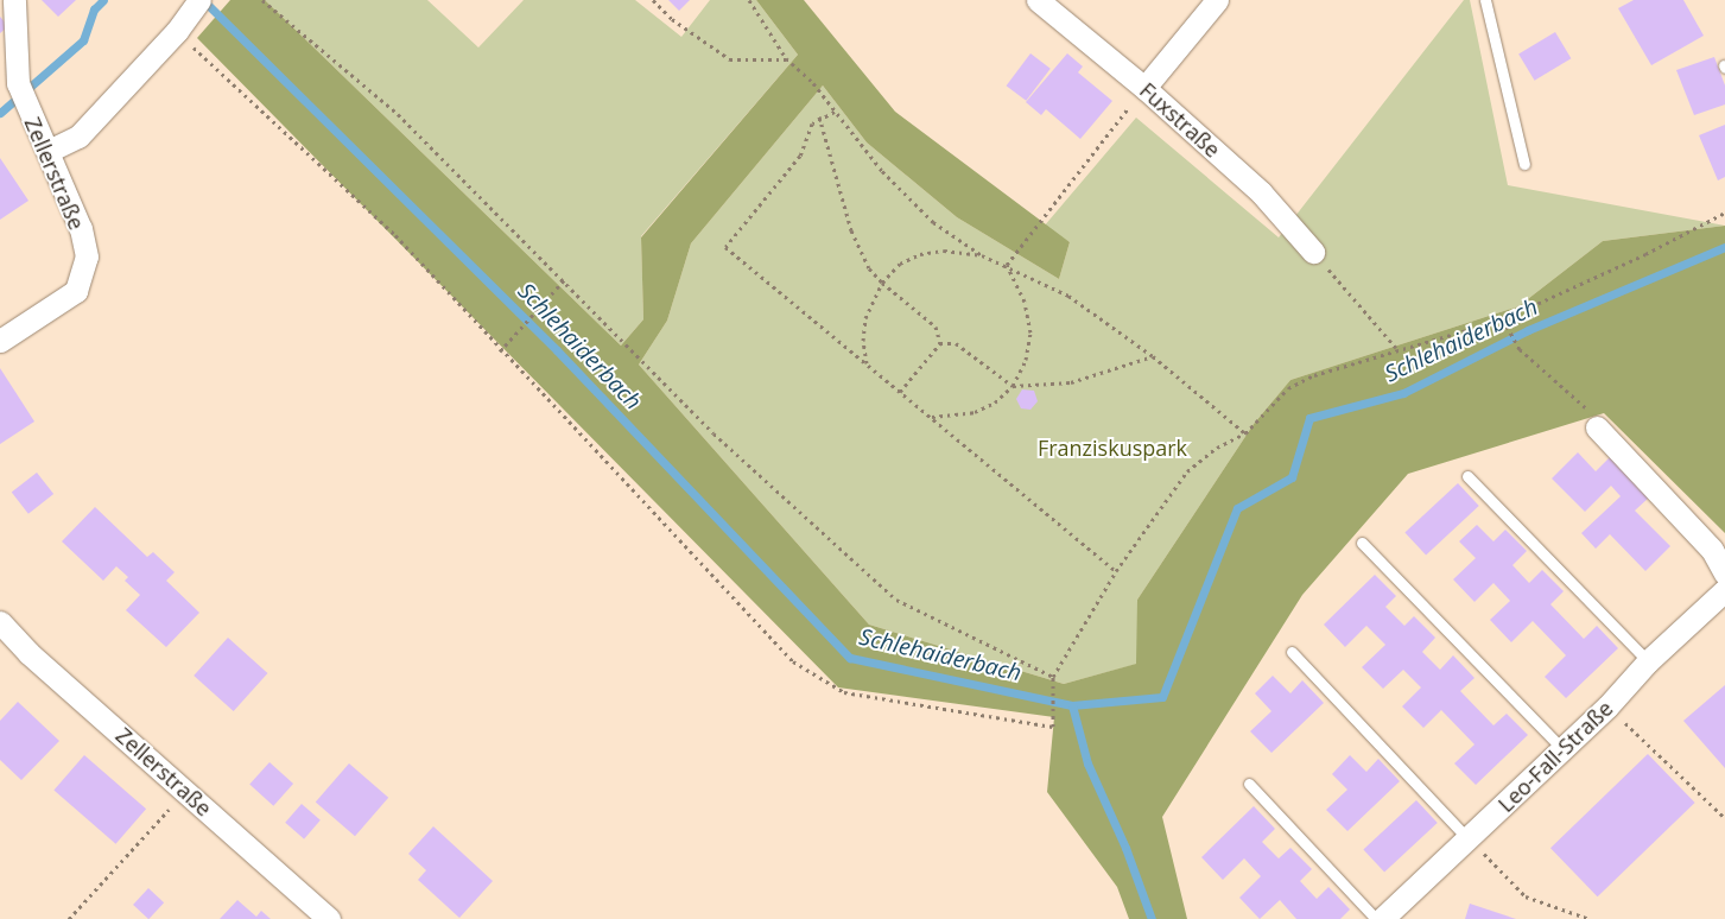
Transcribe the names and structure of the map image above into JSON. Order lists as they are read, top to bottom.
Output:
{
  "streets": {
    "street": ["Fuxstraße", "Zellerstraße", "Leo-Fall-Straße"]
  },
  "water": ["Schlehaiderbach"],
  "parks": ["Franziskuspark"]
}
